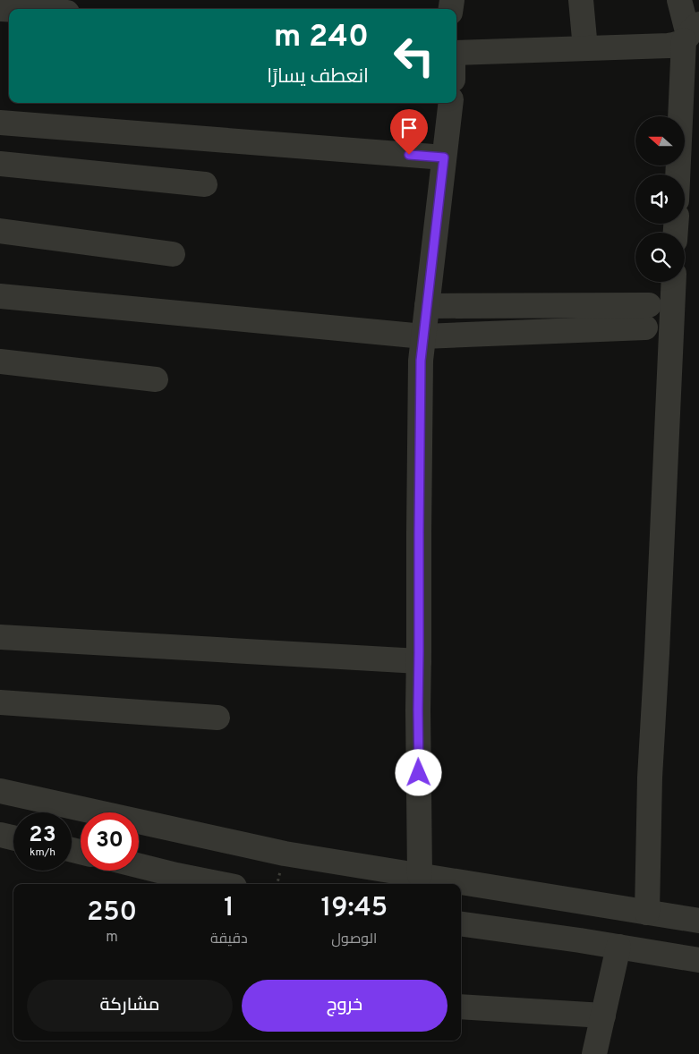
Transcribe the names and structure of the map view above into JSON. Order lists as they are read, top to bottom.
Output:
{
  "north": "left",
  "page": {
    "turn": ["240 m", "انعطف يسارًا"],
    "speed": "23 km/h",
    "limit": "30",
    "eta": [
      "19:45",
      "الوصول",
      "1",
      "دقيقة",
      "250",
      "m"
    ],
    "buttons": ["خروج", "مشاركة"]
  }
}
